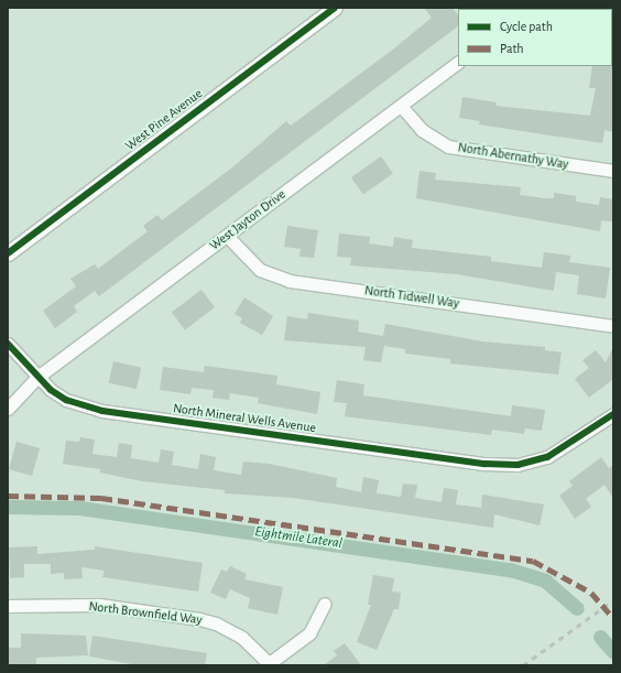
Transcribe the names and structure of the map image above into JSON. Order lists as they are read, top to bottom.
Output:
{
  "streets": {
    "street": [
      "West Pine Avenue",
      "North Abernathy Way",
      "West Jayton Drive",
      "North Tidwell Way",
      "North Mineral Wells Avenue",
      "North Brownfield Way"
    ]
  },
  "crossings": [
    ["North Abernathy Way", "West Jayton Drive"],
    ["West Jayton Drive", "North Tidwell Way"],
    ["West Jayton Drive", "North Mineral Wells Avenue"]
  ],
  "water": ["Eightmile Lateral"],
  "legend": ["Cycle path", "Path"]
}
